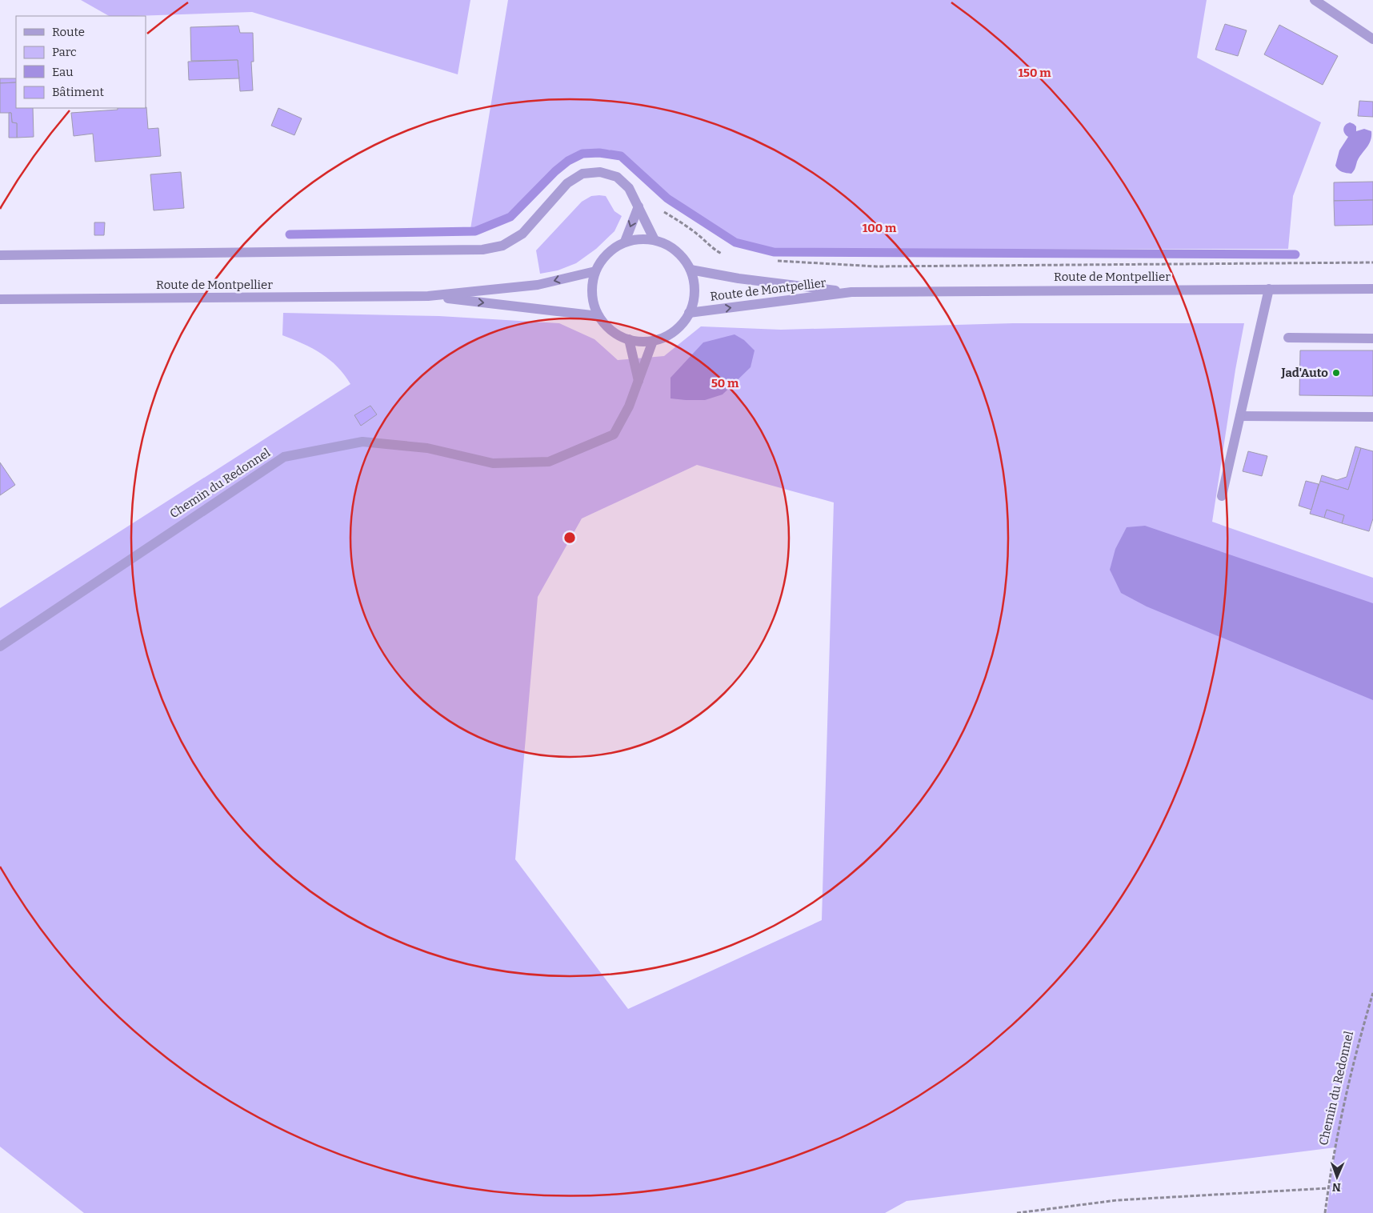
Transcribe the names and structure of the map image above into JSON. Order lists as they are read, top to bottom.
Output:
{
  "streets": {
    "street": ["Route de Montpellier", "Chemin du Redonnel"]
  },
  "crossings": [
    ["Route de Montpellier", "Chemin du Redonnel"]
  ],
  "places": ["Jad'Auto"],
  "legend": [
    "Route",
    "Parc",
    "Eau",
    "Bâtiment"
  ],
  "north": "bottom",
  "rings": ["150 m", "100 m", "50 m"]
}
